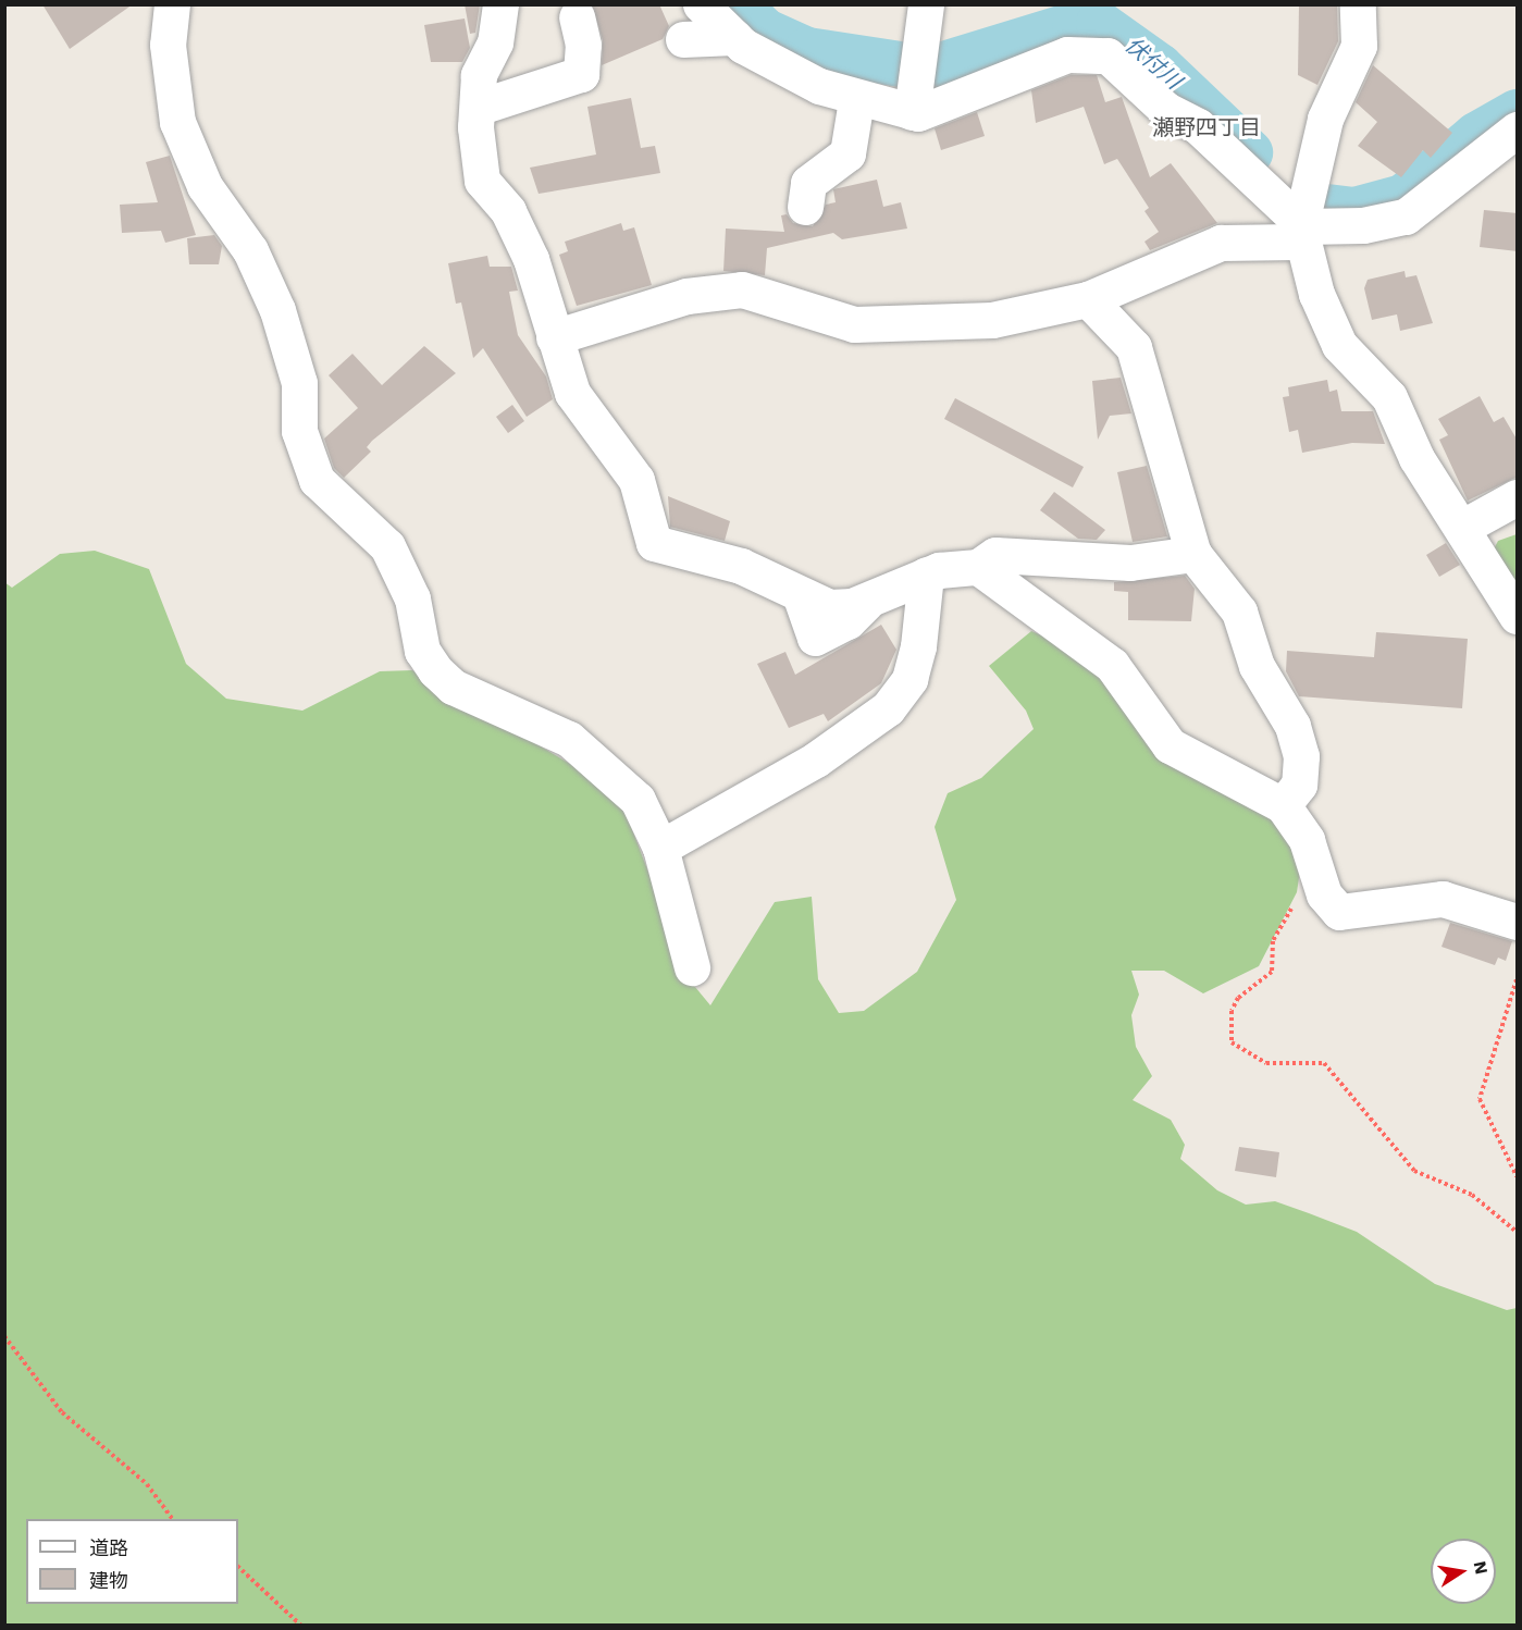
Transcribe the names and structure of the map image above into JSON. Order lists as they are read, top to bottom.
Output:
{
  "districts": ["瀬野四丁目"],
  "water": ["伏付川"],
  "legend": ["道路", "建物"],
  "north": "right"
}
